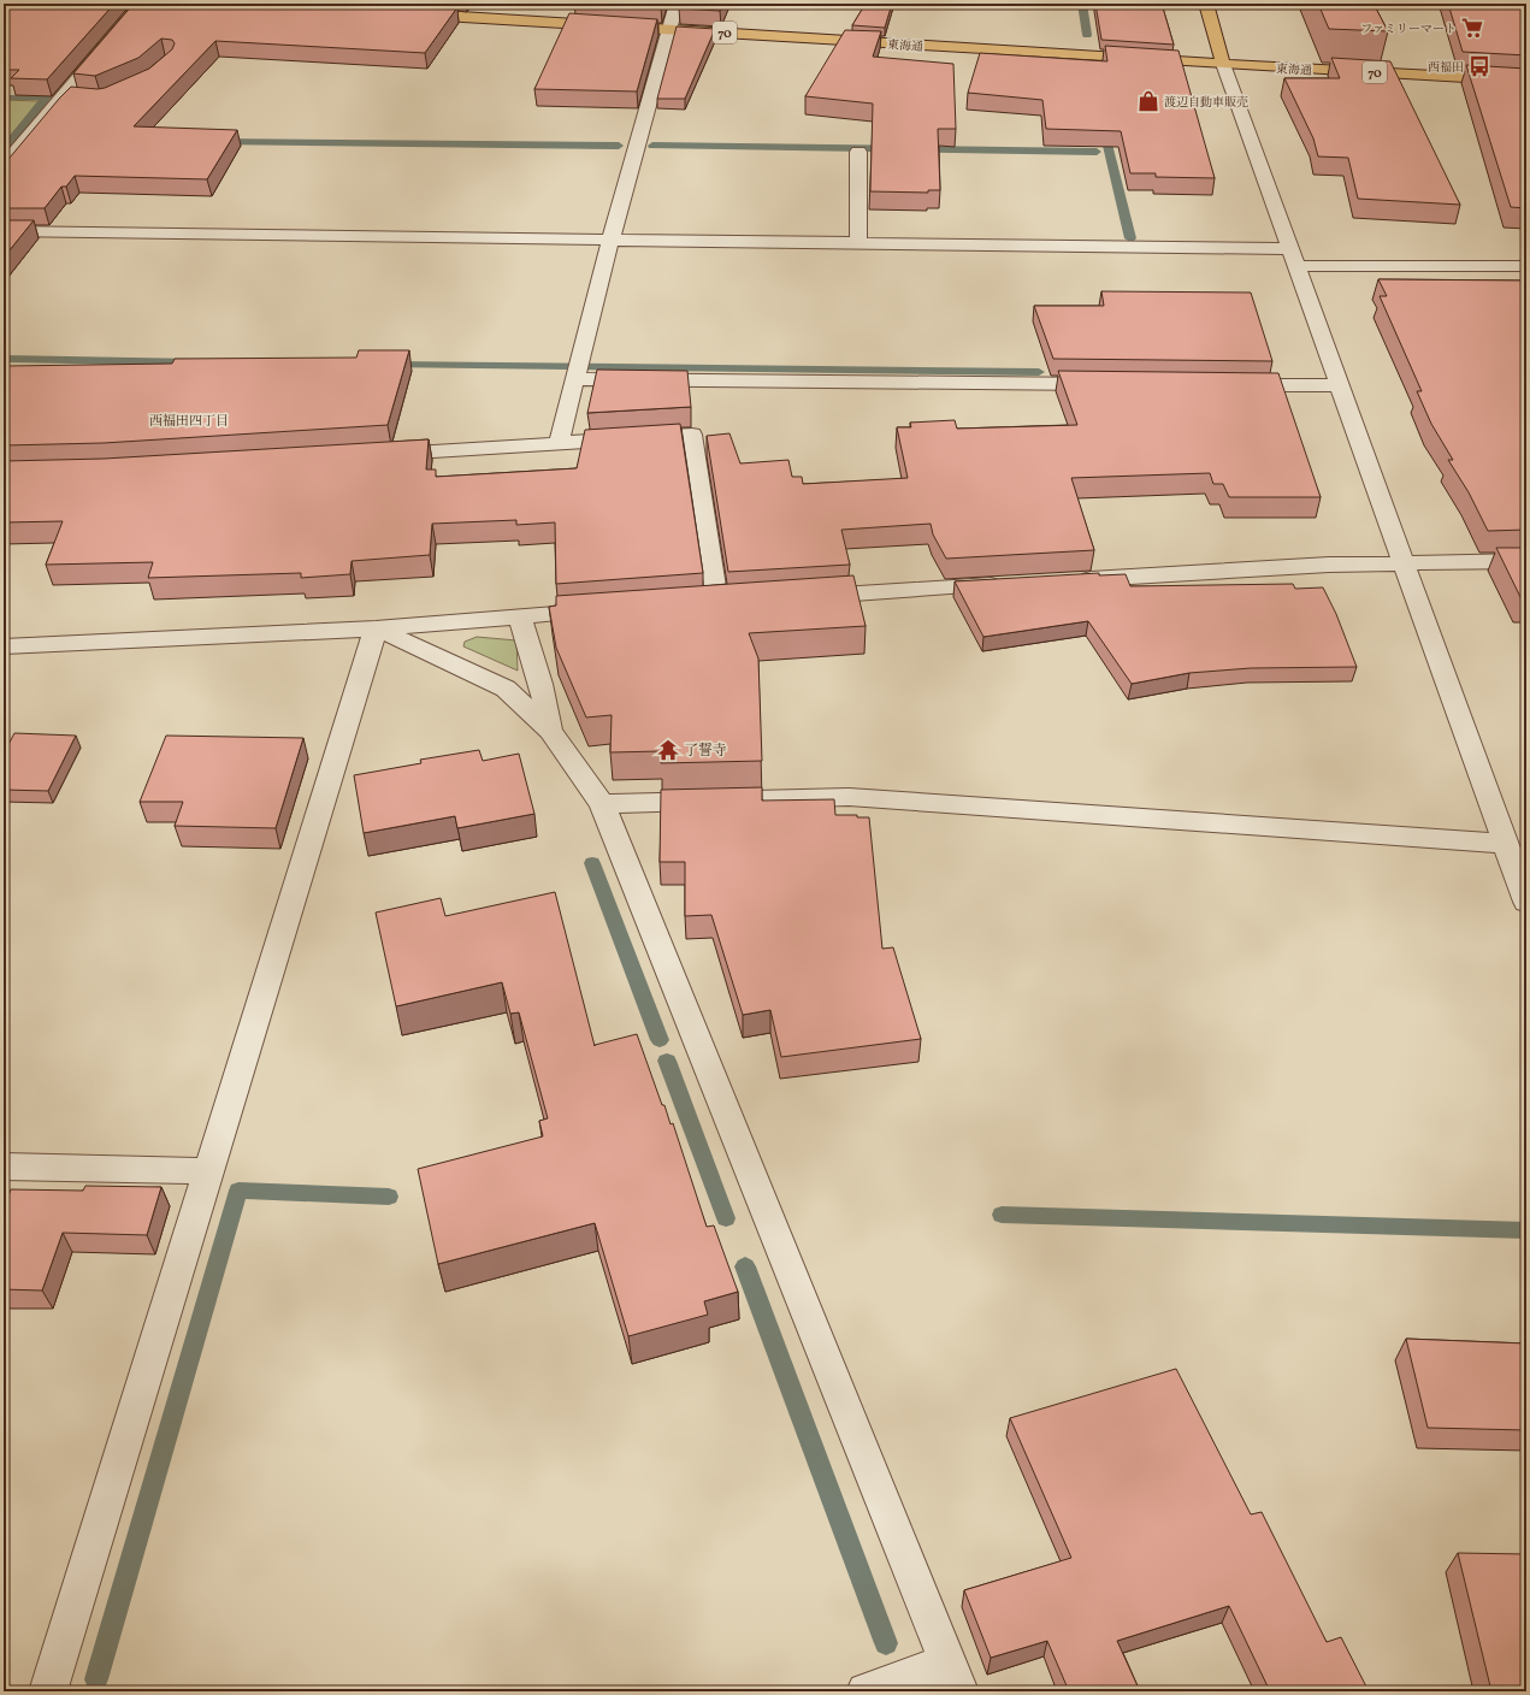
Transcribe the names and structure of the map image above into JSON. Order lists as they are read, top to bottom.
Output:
{
  "streets": {
    "main road": ["70", "東海通"]
  },
  "districts": ["西福田四丁目"],
  "places": {
    "supermarket": ["ファミリーマート"],
    "bus stop": ["西福田"],
    "shop": ["渡辺自動車販売"],
    "temple": ["了誓寺"]
  }
}
